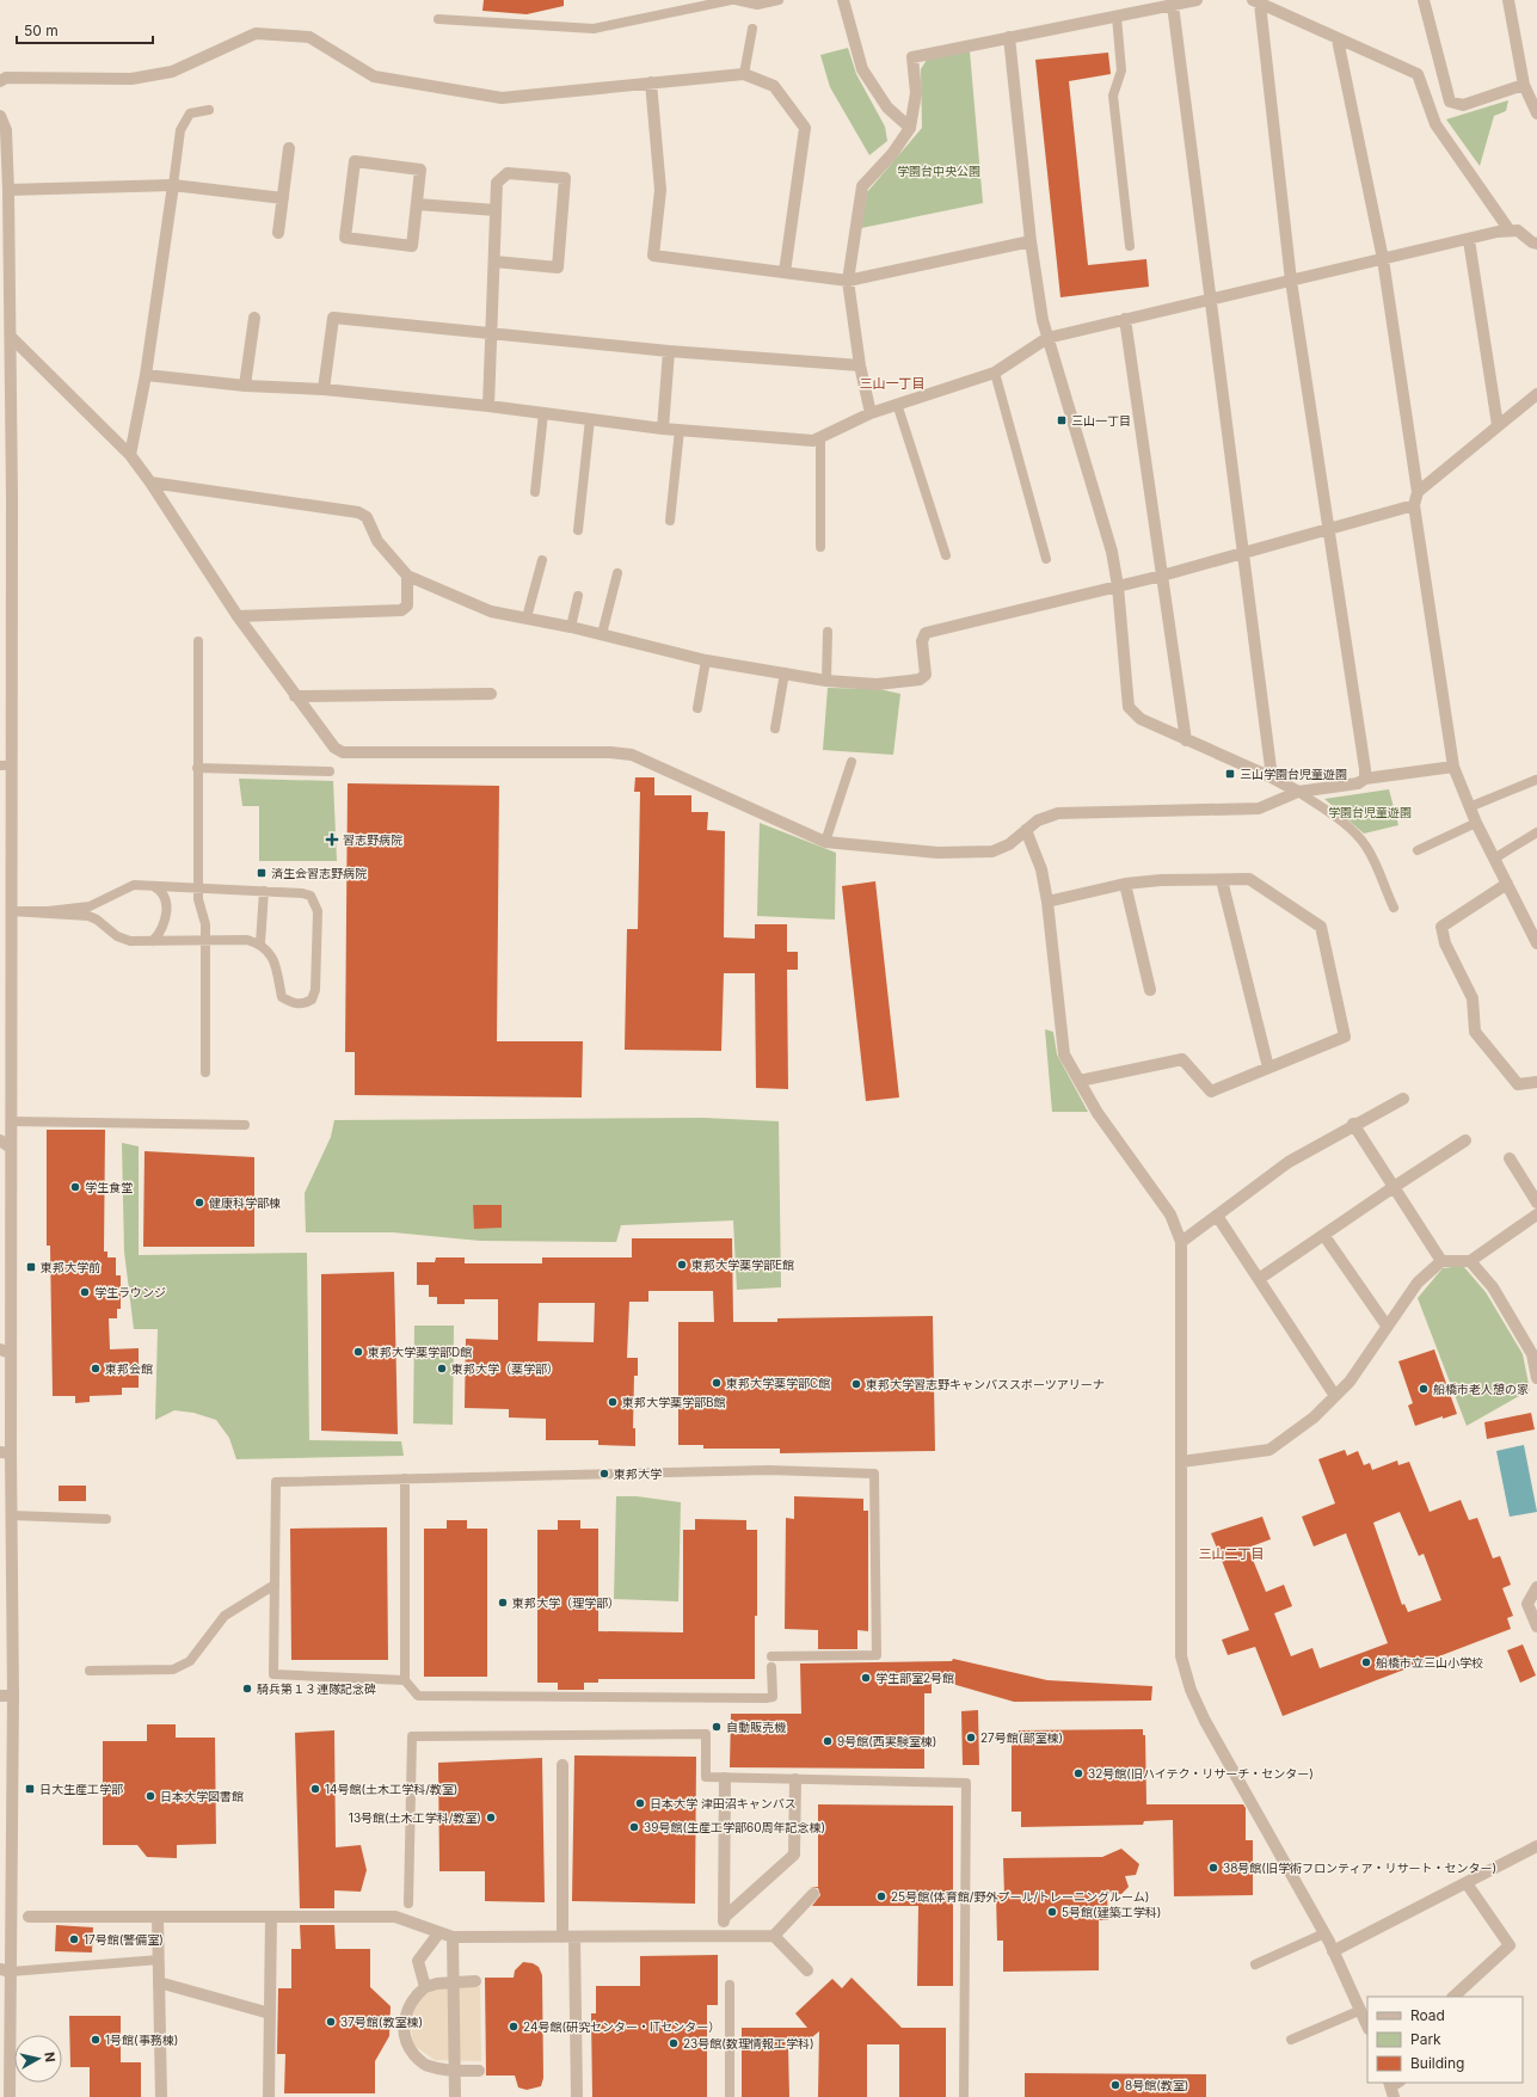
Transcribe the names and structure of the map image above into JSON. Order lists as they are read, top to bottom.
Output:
{
  "districts": ["三山一丁目", "三山二丁目"],
  "parks": ["学園台中央公園", "学園台児童遊園"],
  "places": {
    "transit": [
      "三山一丁目",
      "三山学園台児童遊園",
      "済生会習志野病院",
      "東邦大学前",
      "日大生産工学部"
    ],
    "health": ["習志野病院"],
    "other": [
      "学生食堂",
      "健康科学部棟",
      "東邦大学薬学部E館",
      "学生ラウンジ",
      "東邦大学薬学部D館",
      "東邦会館",
      "東邦大学（薬学部）",
      "東邦大学薬学部C館",
      "東邦大学習志野キャンパススポーツアリーナ",
      "船橋市老人憩の家",
      "東邦大学薬学部B館",
      "東邦大学",
      "東邦大学（理学部）",
      "船橋市立三山小学校",
      "学生部室2号館",
      "騎兵第１３連隊記念碑",
      "自動販売機",
      "27号館(部室棟)",
      "9号館(西実験室棟)",
      "32号館(旧ハイテク・リサーチ・センター)",
      "14号館(土木工学科/教室)",
      "日本大学図書館",
      "日本大学 津田沼キャンパス",
      "13号館(土木工学科/教室)",
      "39号館(生産工学部60周年記念棟)",
      "38号館(旧学術フロンティア・リサート・センター)",
      "25号館(体育館/野外プール/トレーニングルーム)",
      "5号館(建築工学科)",
      "17号館(警備室)",
      "37号館(教室棟)",
      "24号館(研究センター・ITセンター）",
      "1号館(事務棟)",
      "23号館(数理情報工学科)",
      "8号館(教室)"
    ]
  },
  "legend": ["Road", "Park", "Building"],
  "scale_bar": "50 m",
  "north": "right"
}
